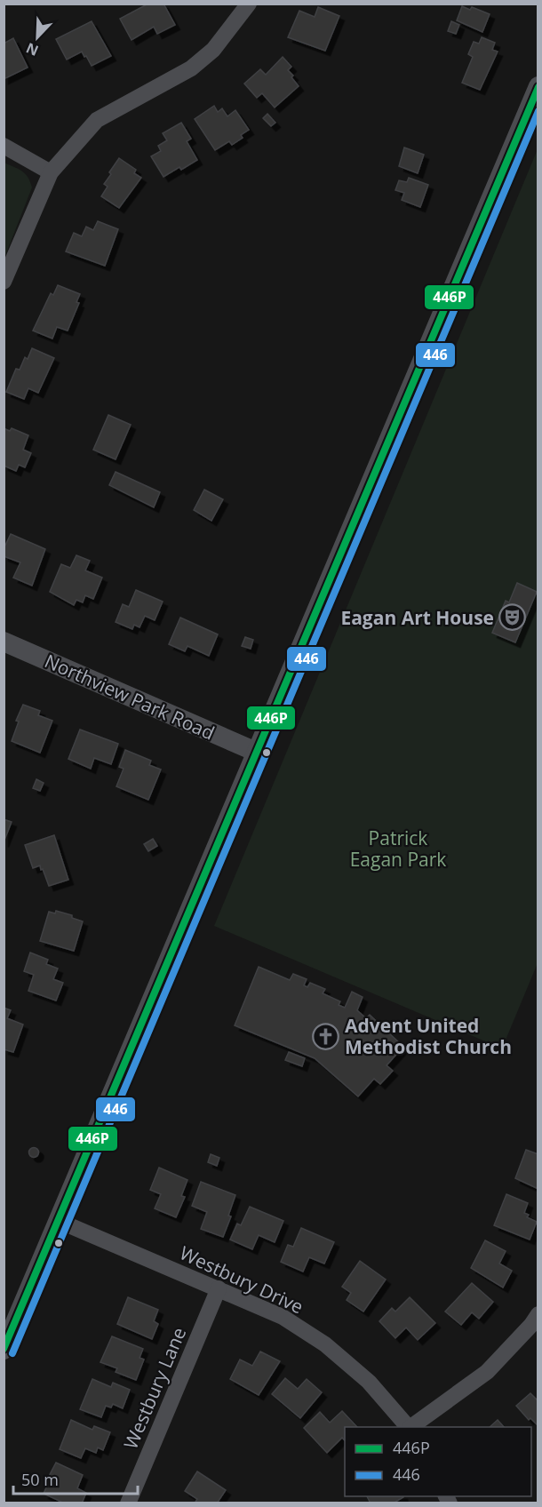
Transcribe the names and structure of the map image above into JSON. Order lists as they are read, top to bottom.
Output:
{
  "streets": {
    "street": ["Northview Park Road", "Westbury Drive", "Westbury Lane"]
  },
  "crossings": [
    ["Westbury Drive", "Westbury Lane"]
  ],
  "parks": ["Patrick Eagan Park"],
  "places": {
    "theatre": ["Eagan Art House"],
    "church": ["Advent United Methodist Church"]
  },
  "lines": ["transit line 446P", "transit line 446"],
  "legend": ["446P", "446"],
  "scale_bar": "50 m",
  "north": "bottom left"
}
